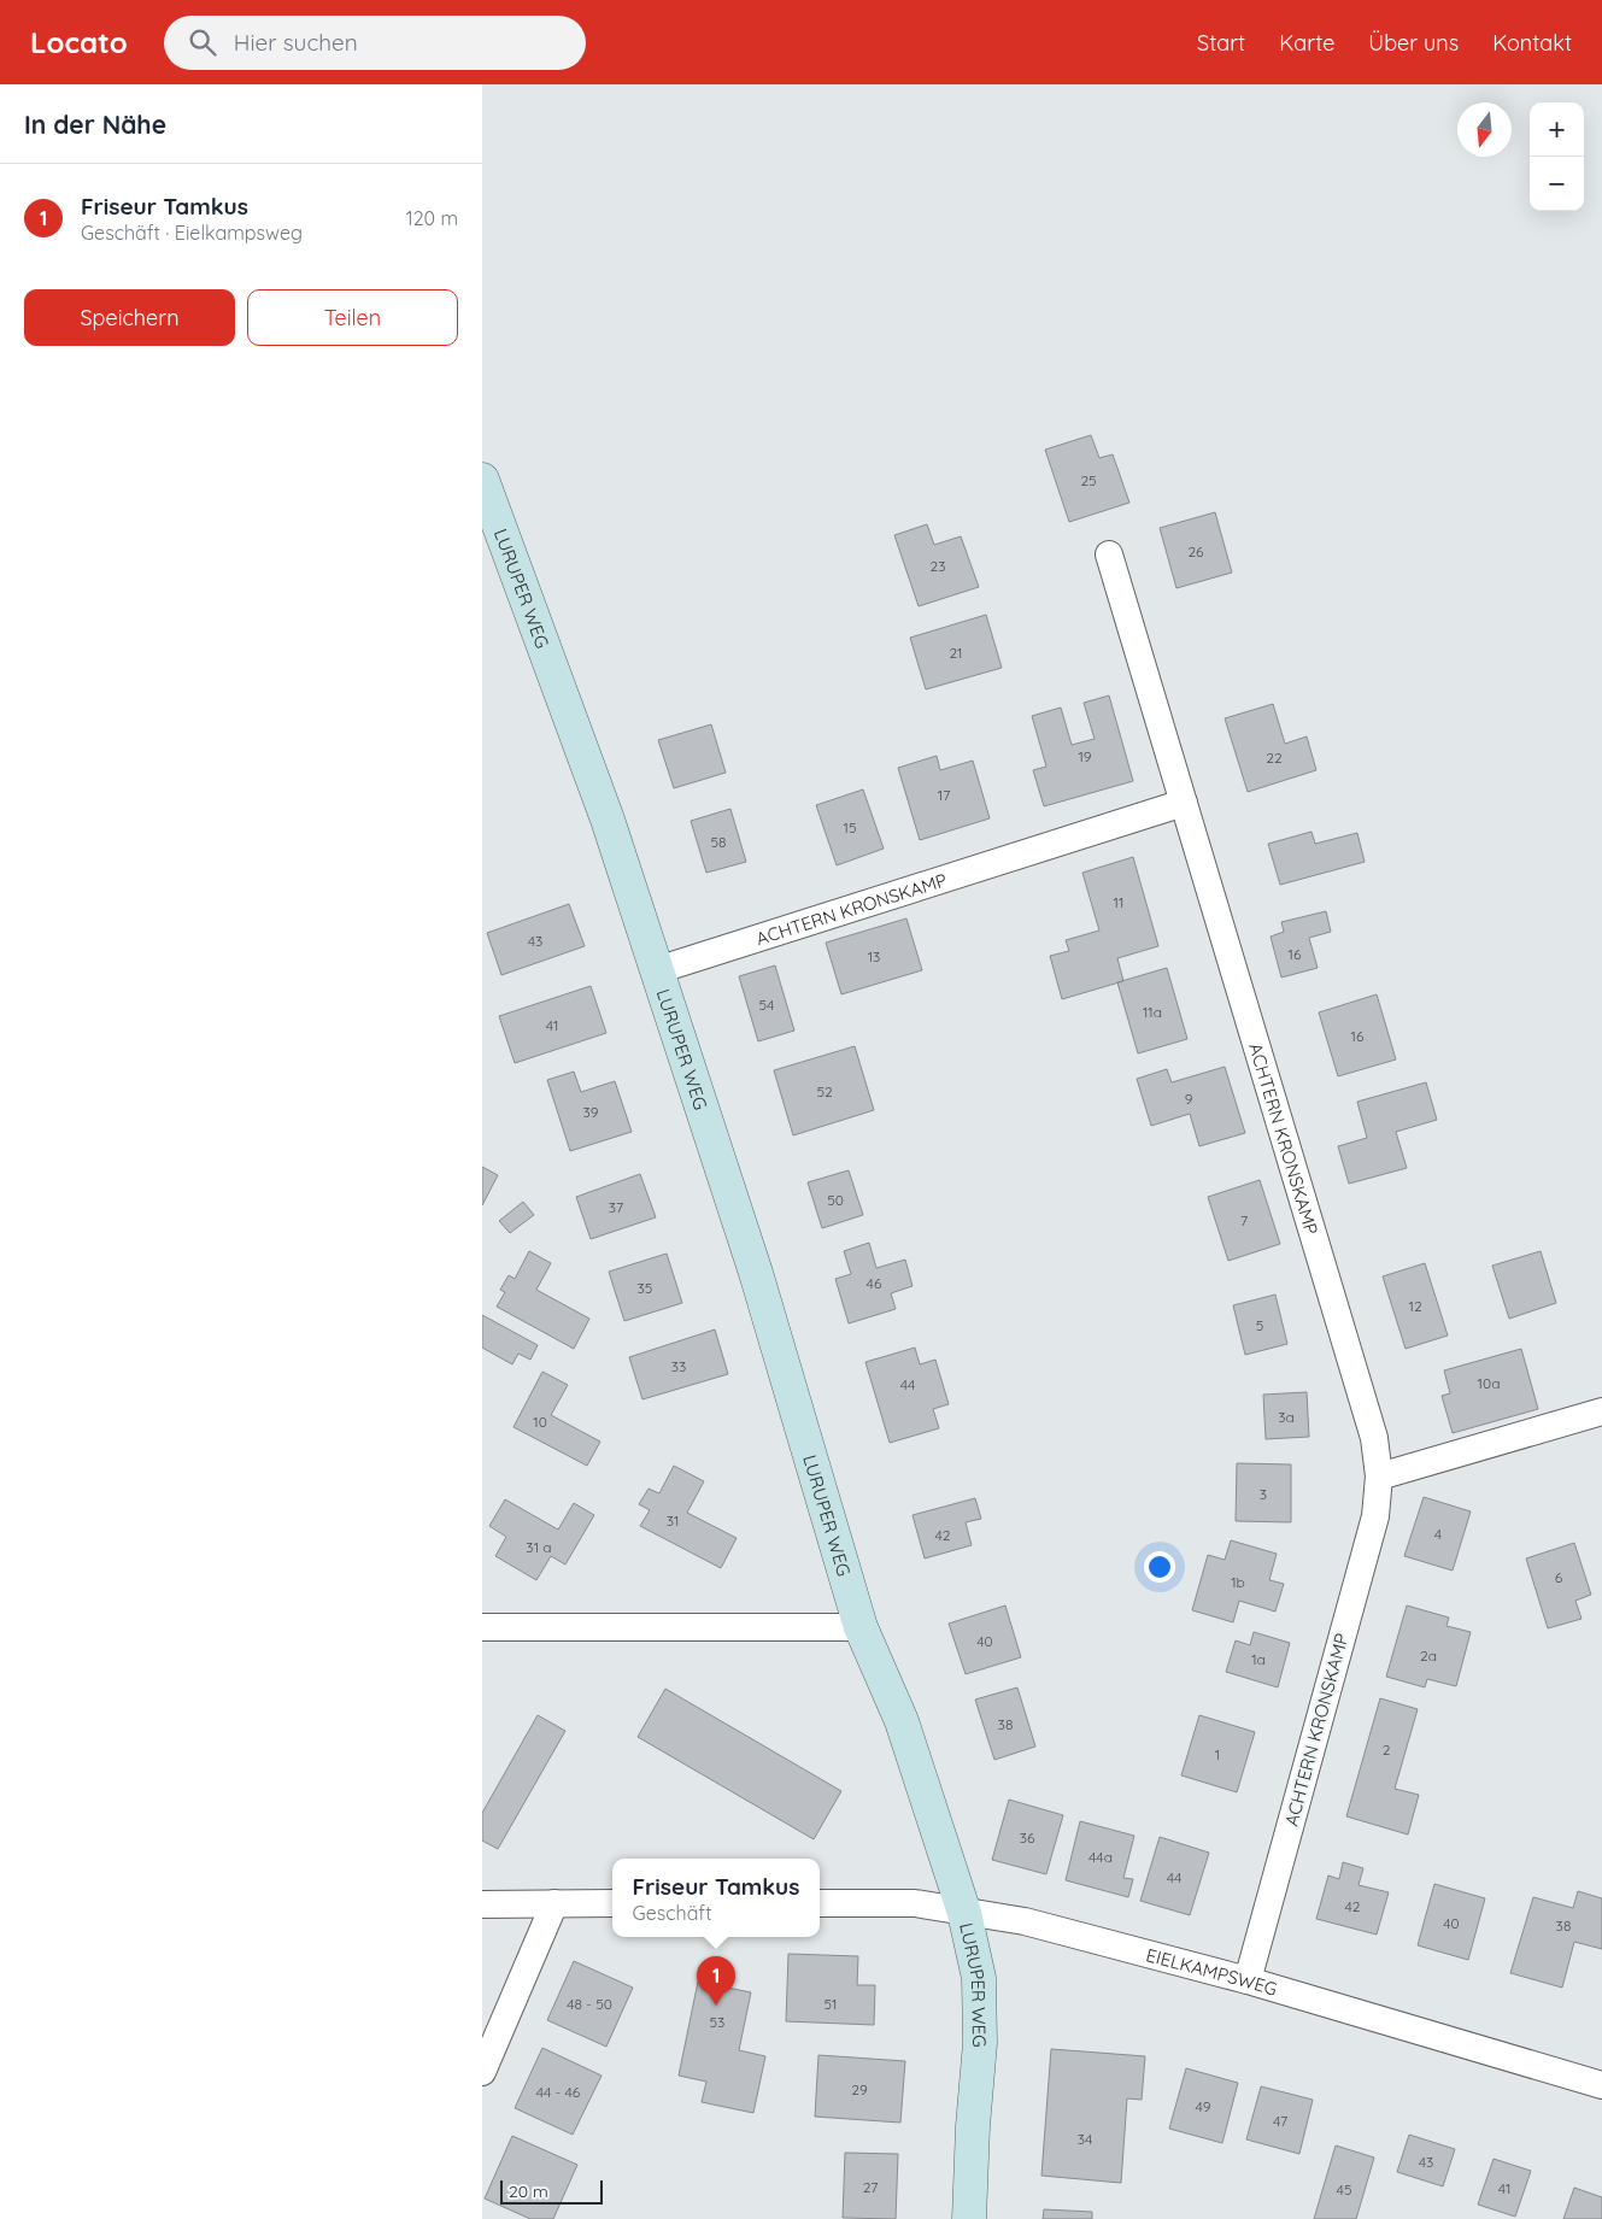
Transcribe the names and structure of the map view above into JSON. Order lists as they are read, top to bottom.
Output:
{
  "streets": {
    "street": ["LURUPER WEG", "ACHTERN KRONSKAMP", "EIELKAMPSWEG"]
  },
  "crossings": [
    ["LURUPER WEG", "ACHTERN KRONSKAMP"],
    ["LURUPER WEG", "EIELKAMPSWEG"],
    ["ACHTERN KRONSKAMP", "EIELKAMPSWEG"]
  ],
  "house_numbers": [
    "25",
    "26",
    "23",
    "21",
    "19",
    "22",
    "17",
    "15",
    "58",
    "11",
    "43",
    "16",
    "13",
    "54",
    "11a",
    "41",
    "16",
    "52",
    "9",
    "39",
    "50",
    "37",
    "7",
    "46",
    "35",
    "12",
    "5",
    "33",
    "10a",
    "44",
    "3a",
    "10",
    "3",
    "31",
    "4",
    "42",
    "31 a",
    "6",
    "1b",
    "40",
    "2a",
    "1a",
    "38",
    "2",
    "1",
    "36",
    "44a",
    "44",
    "42",
    "40",
    "38",
    "48 - 50",
    "51",
    "53",
    "29",
    "44 - 46",
    "49",
    "47",
    "34",
    "43",
    "27",
    "41",
    "45"
  ],
  "scale_bar": "20 m",
  "north": "bottom",
  "page": {
    "header": "Locato",
    "search": "Hier suchen",
    "nav": [
      "Start",
      "Karte",
      "Über uns",
      "Kontakt"
    ],
    "heading": "In der Nähe",
    "map_buttons": ["+", "−"],
    "list": [
      {
        "mark": "1",
        "name": "Friseur Tamkus",
        "note": "Geschäft · Eielkampsweg",
        "value": "120 m"
      }
    ],
    "buttons": ["Speichern", "Teilen"],
    "popup": ["Friseur Tamkus", "Geschäft"],
    "pins": "1",
    "scale": "20 m"
  }
}
